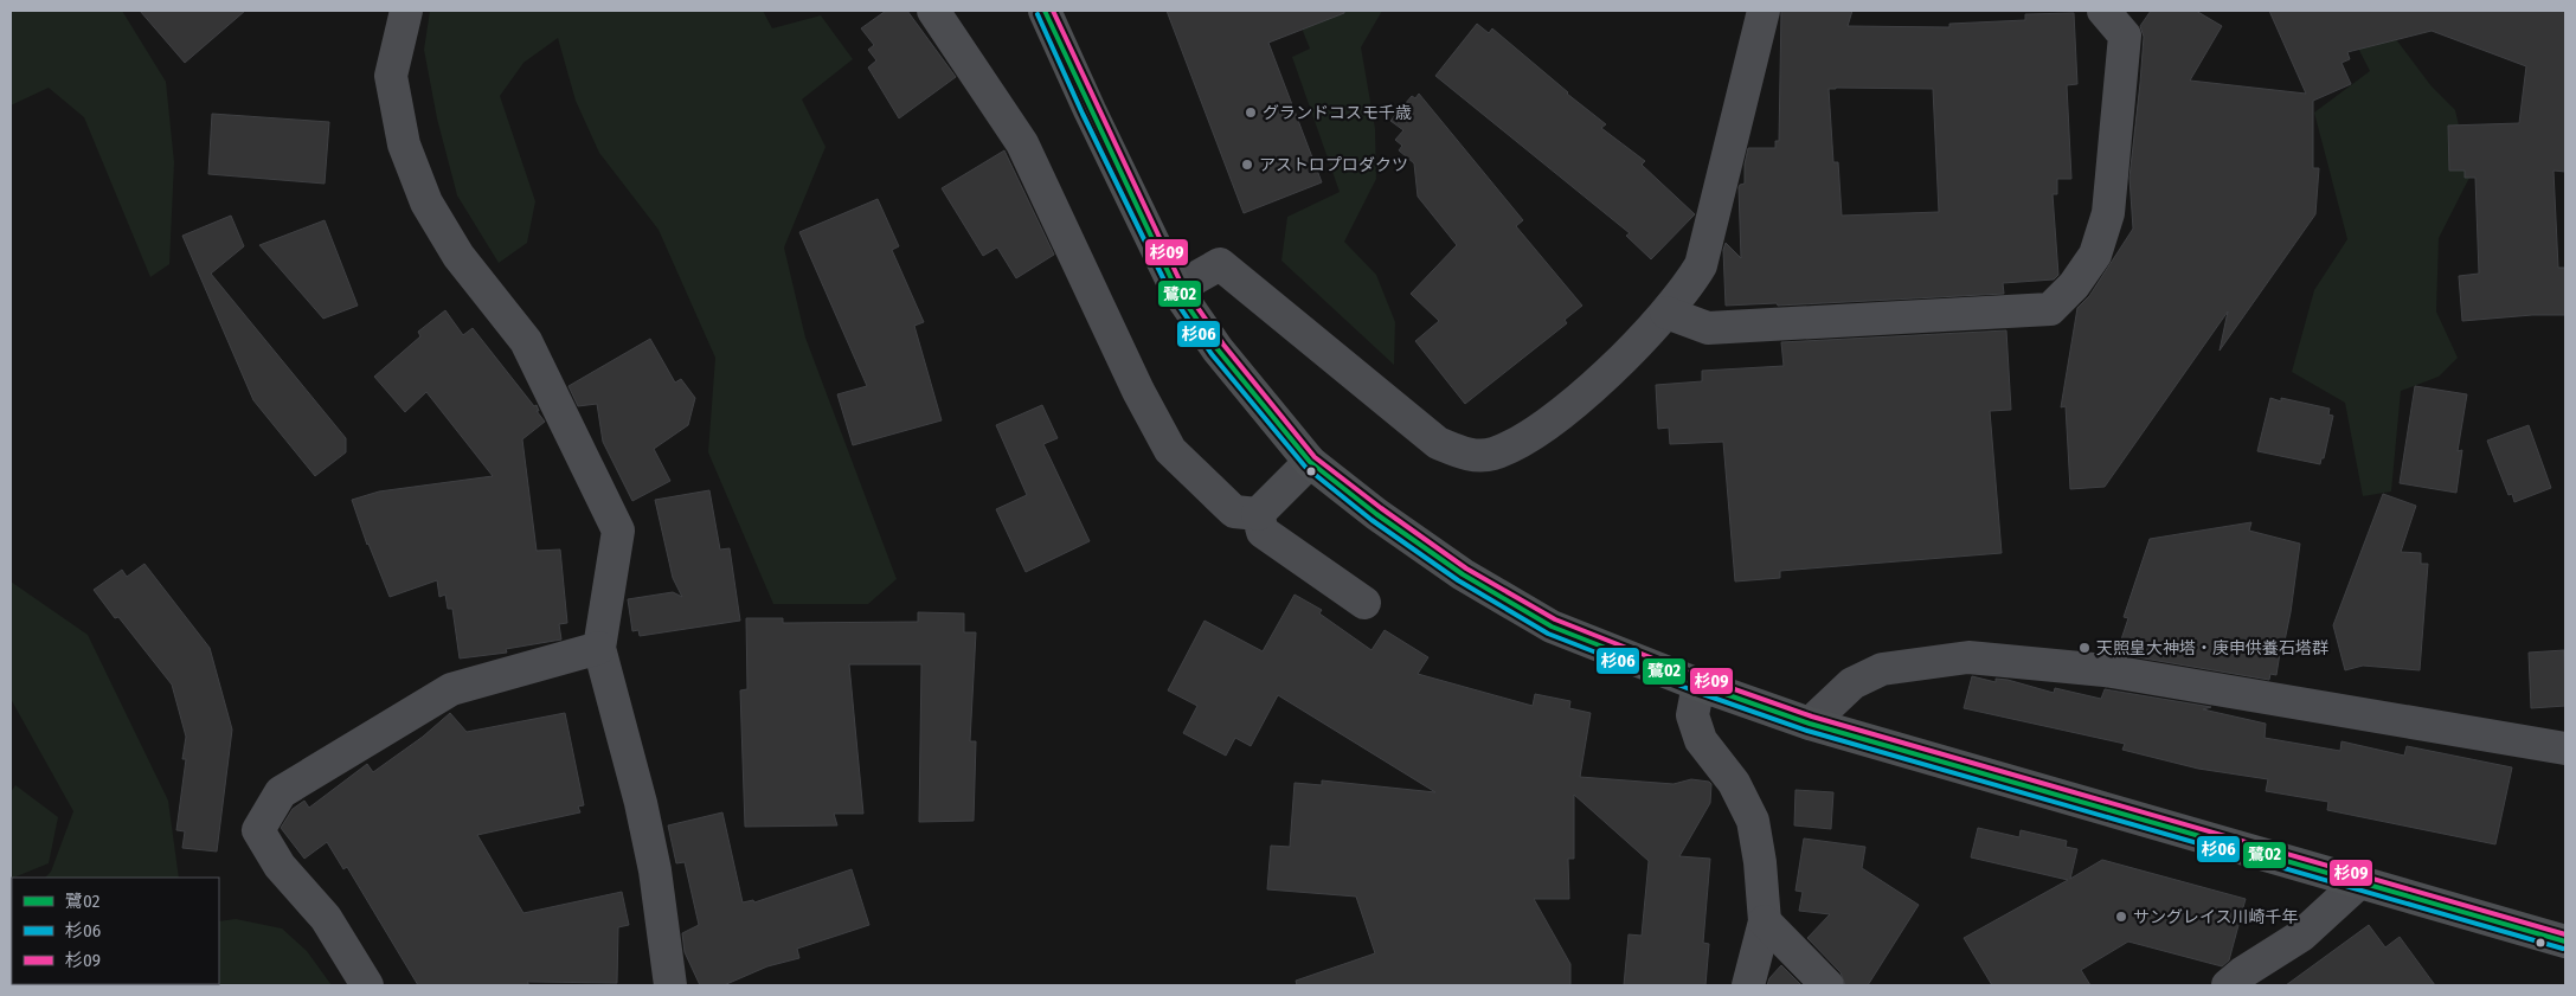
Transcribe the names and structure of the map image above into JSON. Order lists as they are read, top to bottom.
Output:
{
  "places": [
    "グランドコスモ千歳",
    "アストロプロダクツ",
    "天照皇大神塔・庚申供養石塔群",
    "サングレイス川崎千年"
  ],
  "lines": ["transit line 鷺02", "transit line 杉09", "transit line 杉06"],
  "legend": ["鷺02", "杉06", "杉09"]
}
